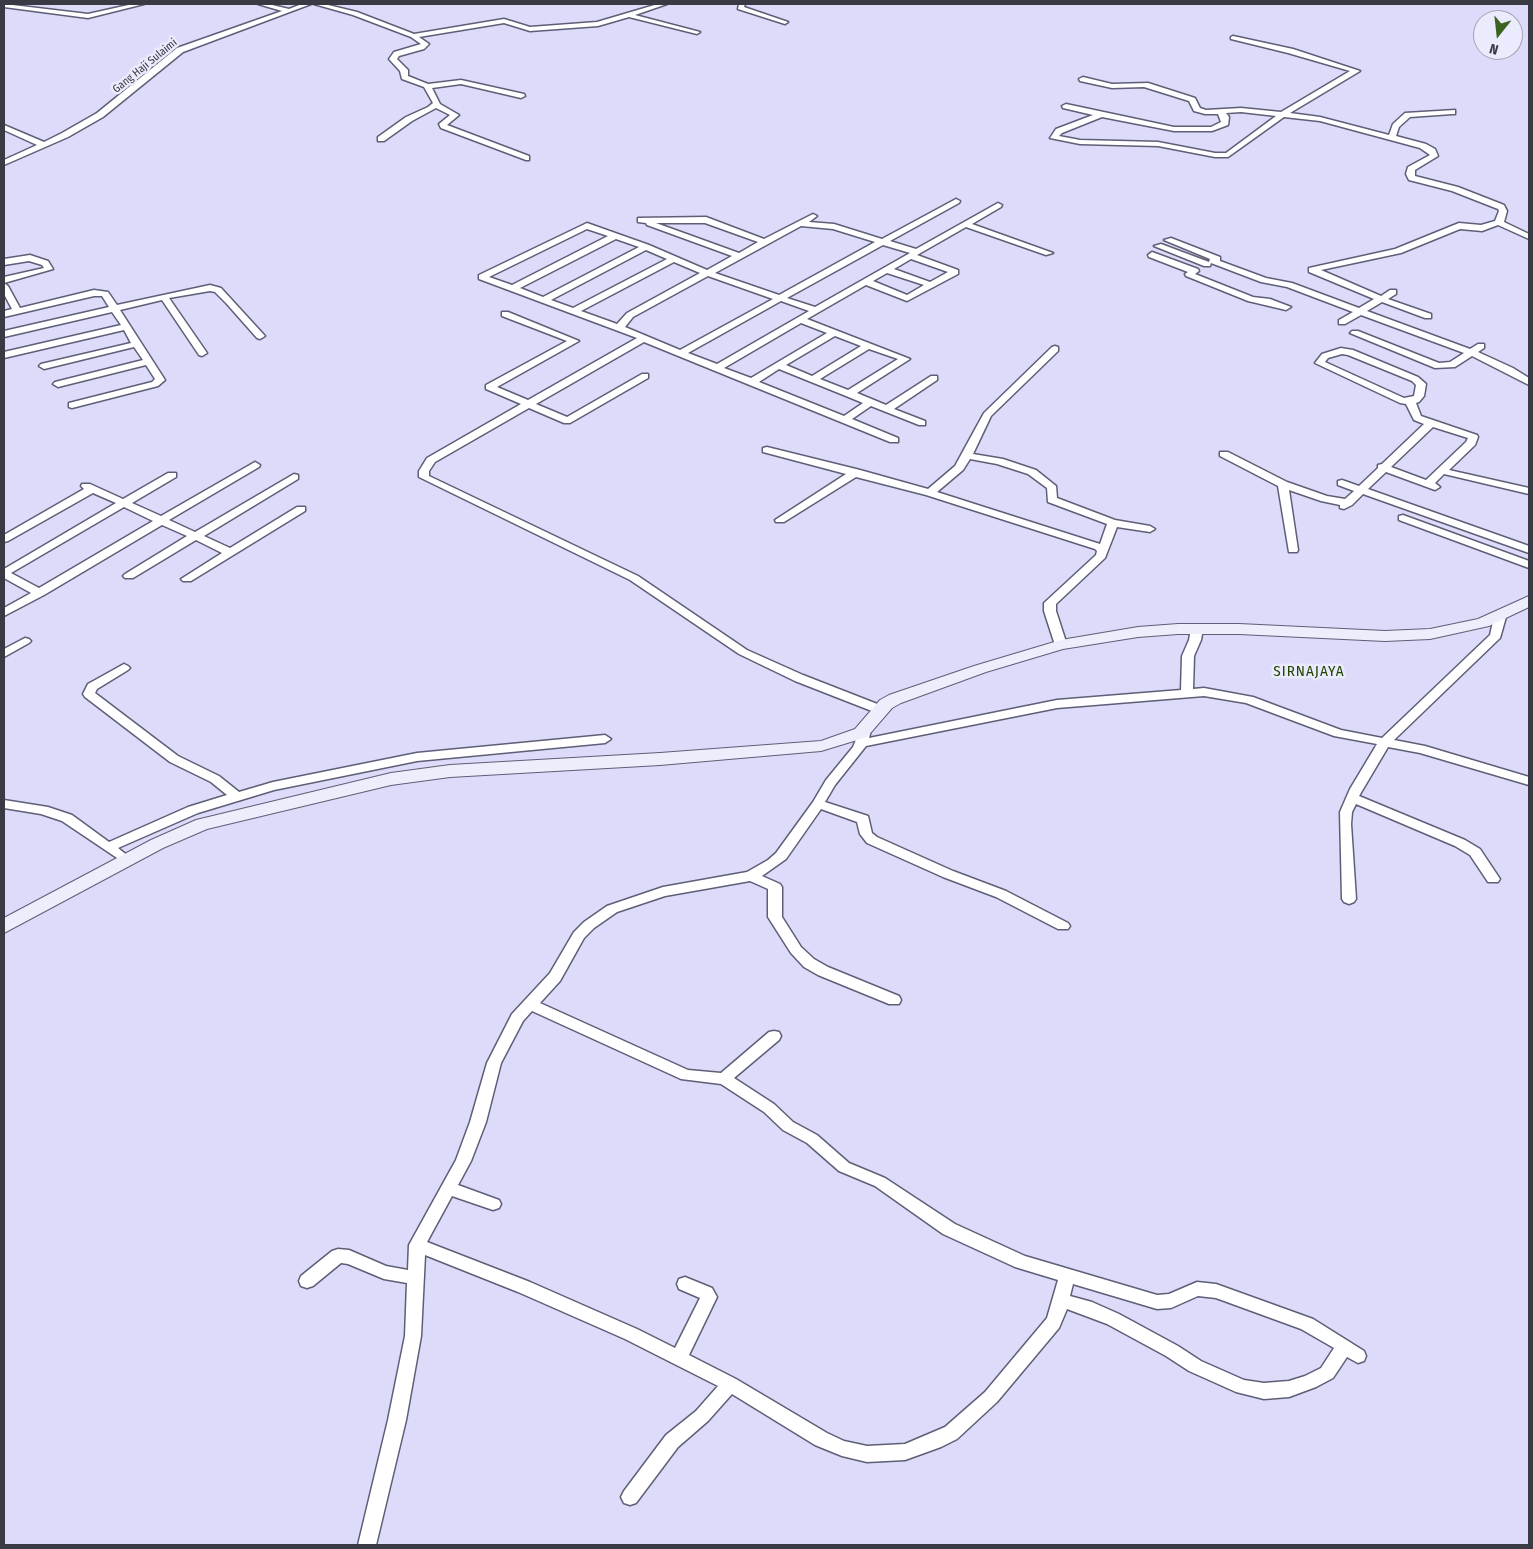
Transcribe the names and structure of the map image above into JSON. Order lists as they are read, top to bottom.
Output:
{
  "streets": {
    "street": ["Gang Haji Sulaimi"]
  },
  "districts": ["SIRNAJAYA"],
  "north": "bottom"
}
